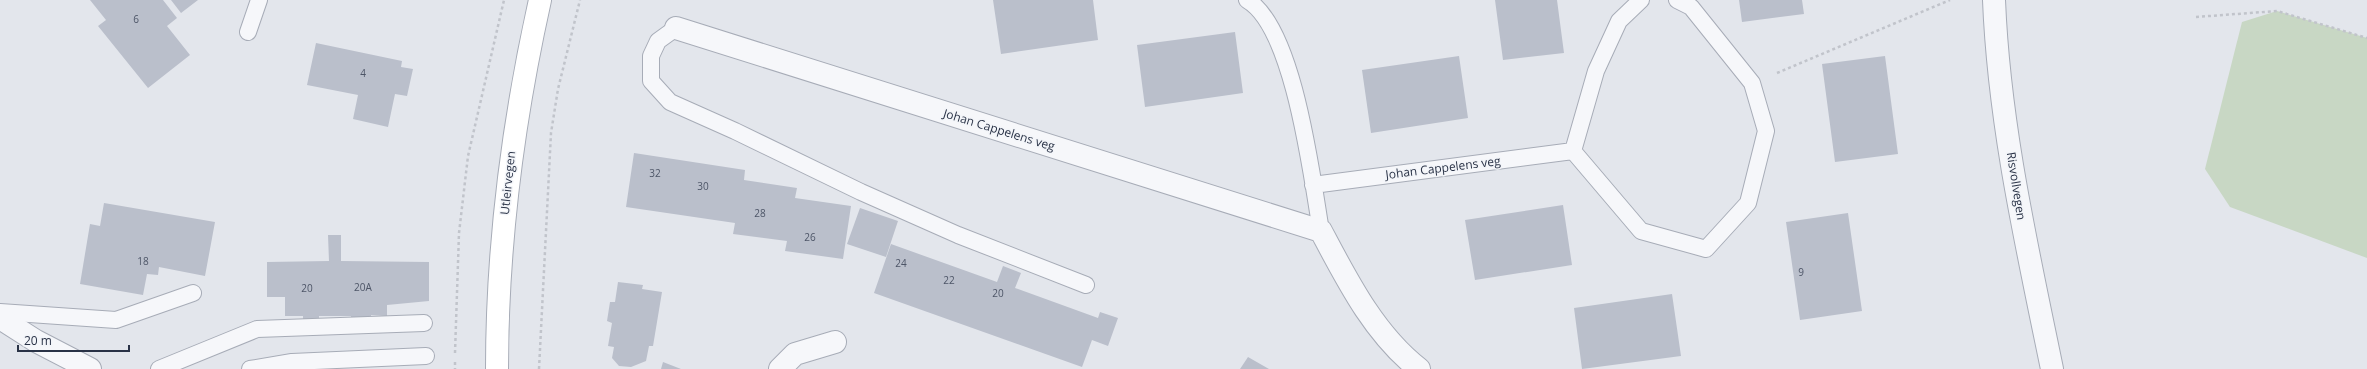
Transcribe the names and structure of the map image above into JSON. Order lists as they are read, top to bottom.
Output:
{
  "streets": {
    "main road": ["Utleirvegen"],
    "street": ["Johan Cappelens veg", "Risvollvegen"]
  },
  "house_numbers": [
    "6",
    "4",
    "32",
    "30",
    "28",
    "26",
    "18",
    "24",
    "9",
    "22",
    "20A",
    "20",
    "20"
  ],
  "scale_bar": "20 m"
}
